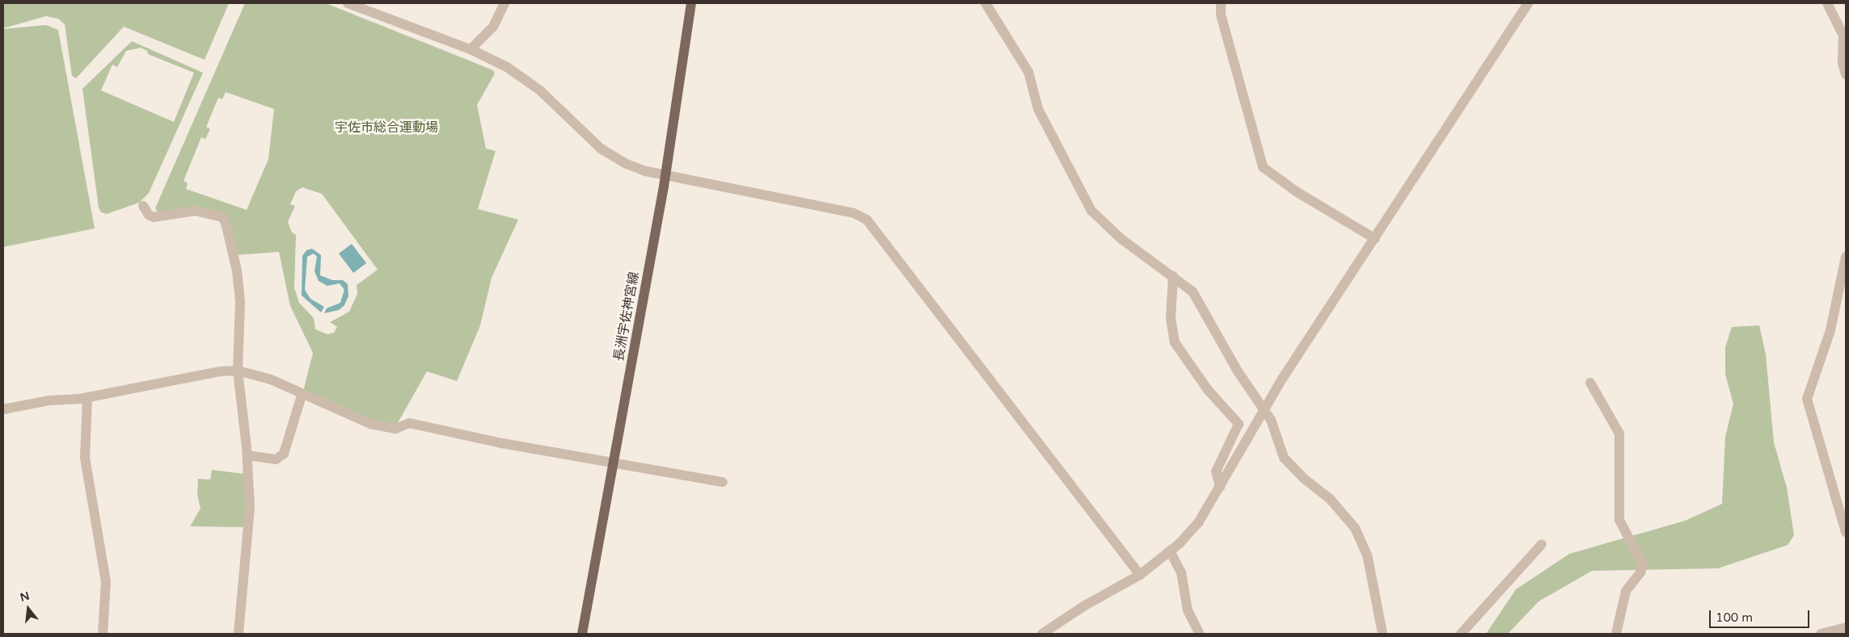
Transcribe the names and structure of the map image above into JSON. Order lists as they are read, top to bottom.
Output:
{
  "streets": {
    "main road": ["長洲宇佐神宮線"]
  },
  "parks": ["宇佐市総合運動場"],
  "scale_bar": "100 m",
  "north": "top"
}
